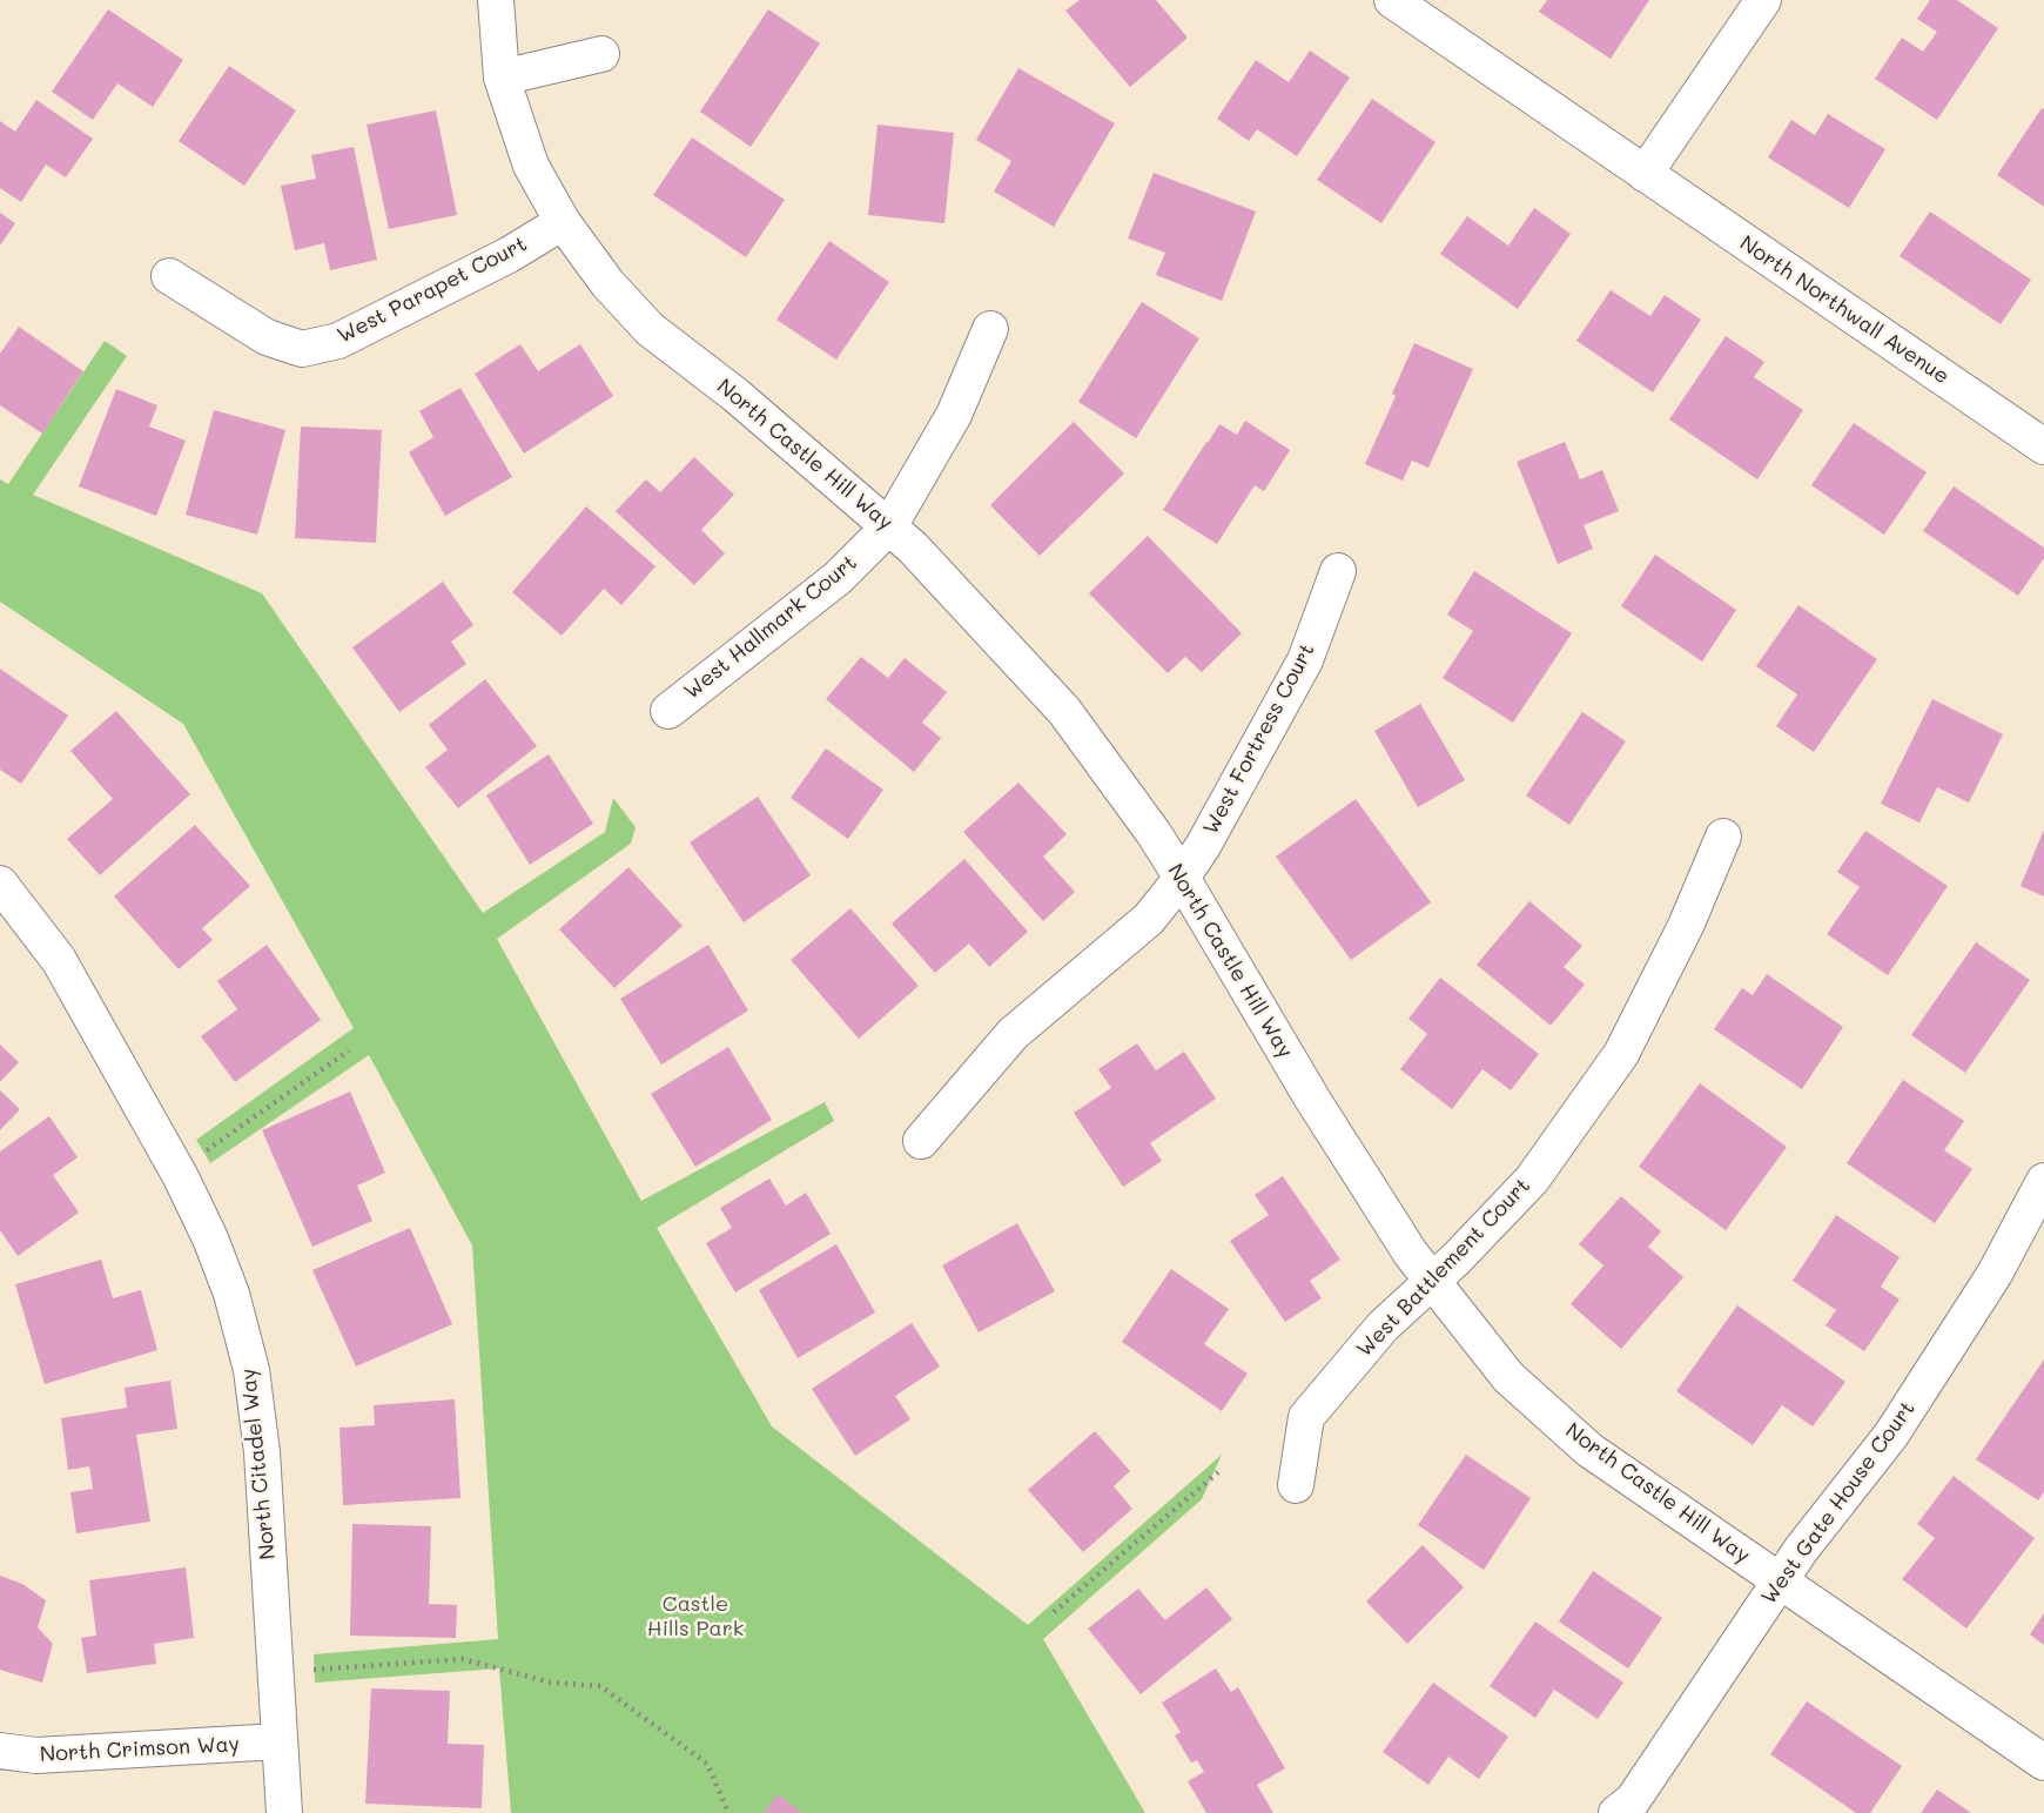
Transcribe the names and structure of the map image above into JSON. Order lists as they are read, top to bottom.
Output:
{
  "streets": {
    "street": [
      "West Parapet Court",
      "North Northwall Avenue",
      "North Castle Hill Way",
      "West Hallmark Court",
      "West Fortress Court",
      "West Battlement Court",
      "North Citadel Way",
      "West Gate House Court",
      "North Crimson Way"
    ]
  },
  "crossings": [
    ["West Parapet Court", "North Castle Hill Way"],
    ["North Castle Hill Way", "West Hallmark Court"],
    ["North Castle Hill Way", "West Fortress Court"],
    ["North Castle Hill Way", "West Battlement Court"],
    ["North Castle Hill Way", "West Gate House Court"],
    ["North Citadel Way", "North Crimson Way"]
  ],
  "parks": ["Castle Hills Park"]
}
